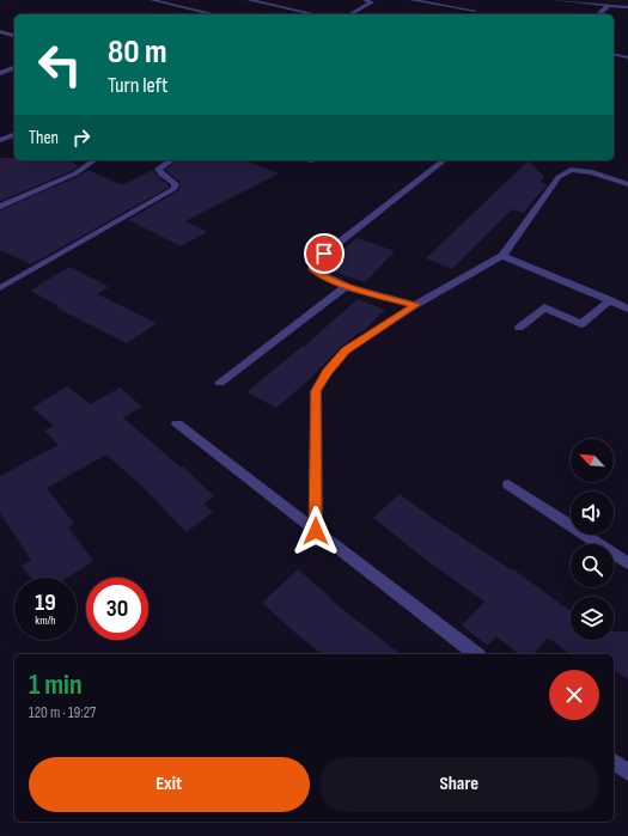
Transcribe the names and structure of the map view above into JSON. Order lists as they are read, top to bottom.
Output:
{
  "north": "top left",
  "page": {
    "turn": ["80 m", "Turn left"],
    "then": "Then",
    "speed": "19 km/h",
    "limit": "30",
    "heading": ["1 min", "120 m · 19:27"],
    "buttons": ["Exit", "Share"]
  }
}
